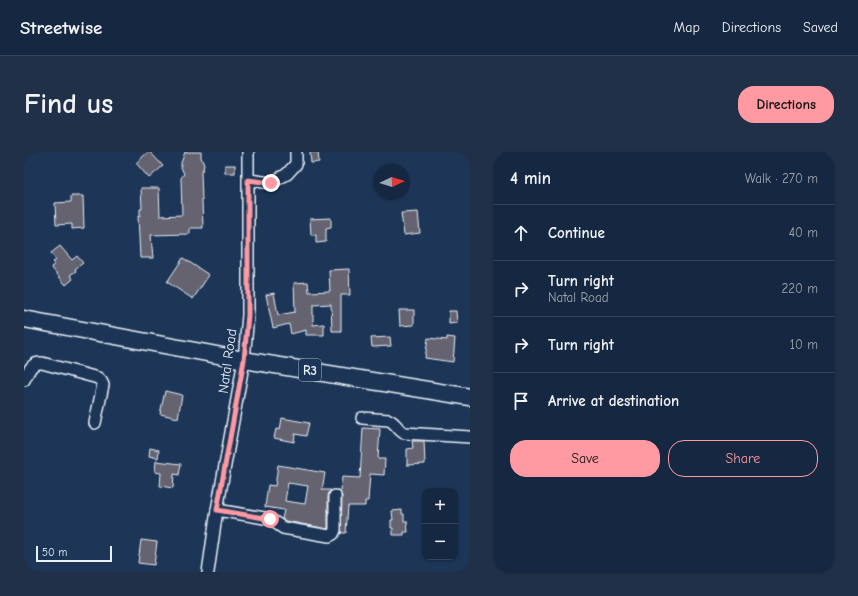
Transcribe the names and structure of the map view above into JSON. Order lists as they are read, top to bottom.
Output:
{
  "streets": {
    "highway": ["R3"],
    "street": ["Natal Road"]
  },
  "crossings": [
    ["Natal Road", "R3"]
  ],
  "scale_bar": "50 m",
  "north": "right",
  "page": {
    "header": "Streetwise",
    "nav": ["Map", "Directions", "Saved"],
    "buttons": [
      "Directions",
      ["Save", "Share"]
    ],
    "title": "Find us",
    "heading": ["4 min", "Walk · 270 m"],
    "list": [
      ["Continue", "40 m"],
      ["Turn right", "Natal Road", "220 m"],
      ["Turn right", "10 m"],
      "Arrive at destination"
    ],
    "map_buttons": ["+", "−"],
    "scale": "50 m"
  }
}
